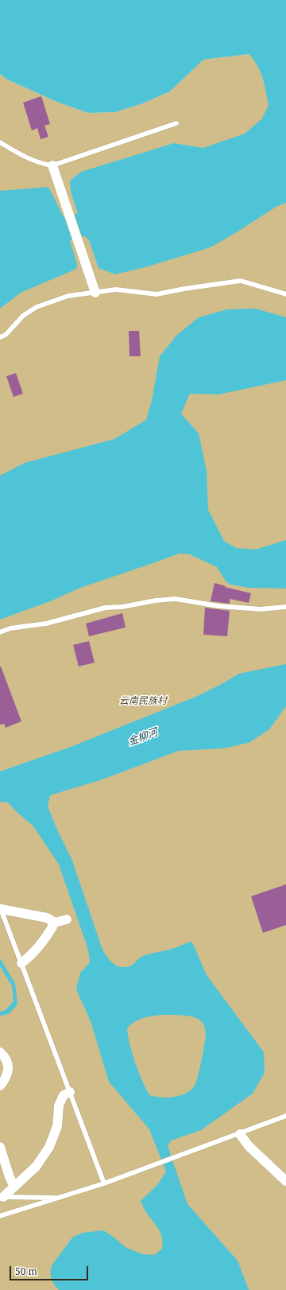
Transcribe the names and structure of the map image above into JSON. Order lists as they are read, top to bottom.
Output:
{
  "water": ["金柳河"],
  "parks": ["云南民族村"],
  "scale_bar": "50 m"
}
